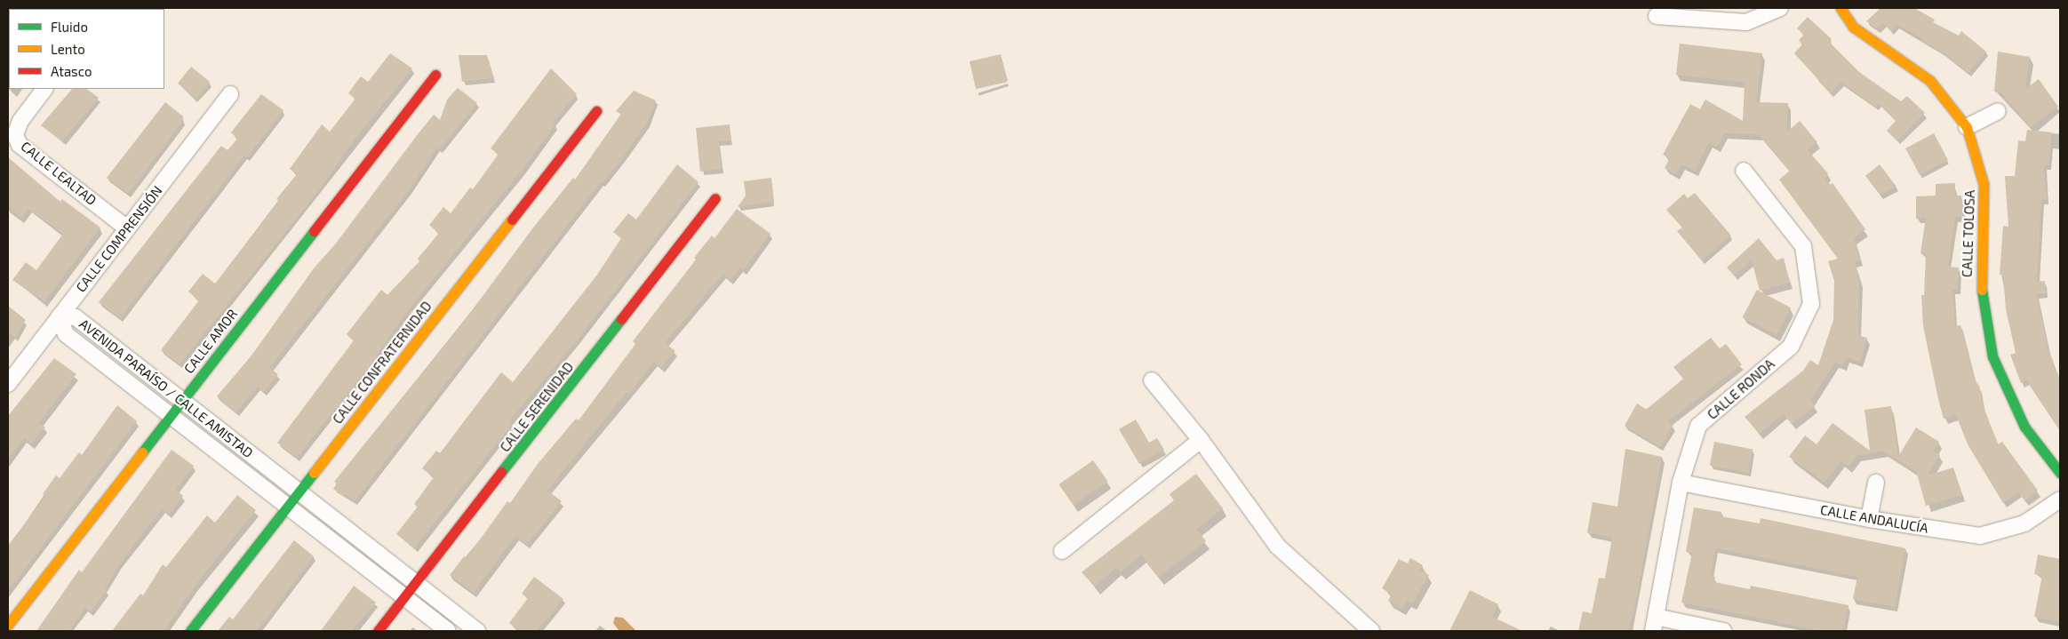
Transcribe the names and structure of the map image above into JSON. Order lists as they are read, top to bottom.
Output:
{
  "streets": {
    "street": [
      "CALLE LEALTAD",
      "CALLE TOLOSA",
      "CALLE COMPRENSIÓN",
      "CALLE AMOR",
      "CALLE CONFRATERNIDAD",
      "AVENIDA PARAÍSO / CALLE AMISTAD",
      "CALLE RONDA",
      "CALLE SERENIDAD",
      "CALLE ANDALUCÍA"
    ]
  },
  "crossings": [
    ["CALLE LEALTAD", "CALLE COMPRENSIÓN"],
    ["CALLE COMPRENSIÓN", "AVENIDA PARAÍSO / CALLE AMISTAD"],
    ["CALLE AMOR", "AVENIDA PARAÍSO / CALLE AMISTAD"],
    ["CALLE CONFRATERNIDAD", "AVENIDA PARAÍSO / CALLE AMISTAD"],
    ["AVENIDA PARAÍSO / CALLE AMISTAD", "CALLE SERENIDAD"],
    ["CALLE RONDA", "CALLE ANDALUCÍA"]
  ],
  "legend": ["Fluido", "Lento", "Atasco"]
}
